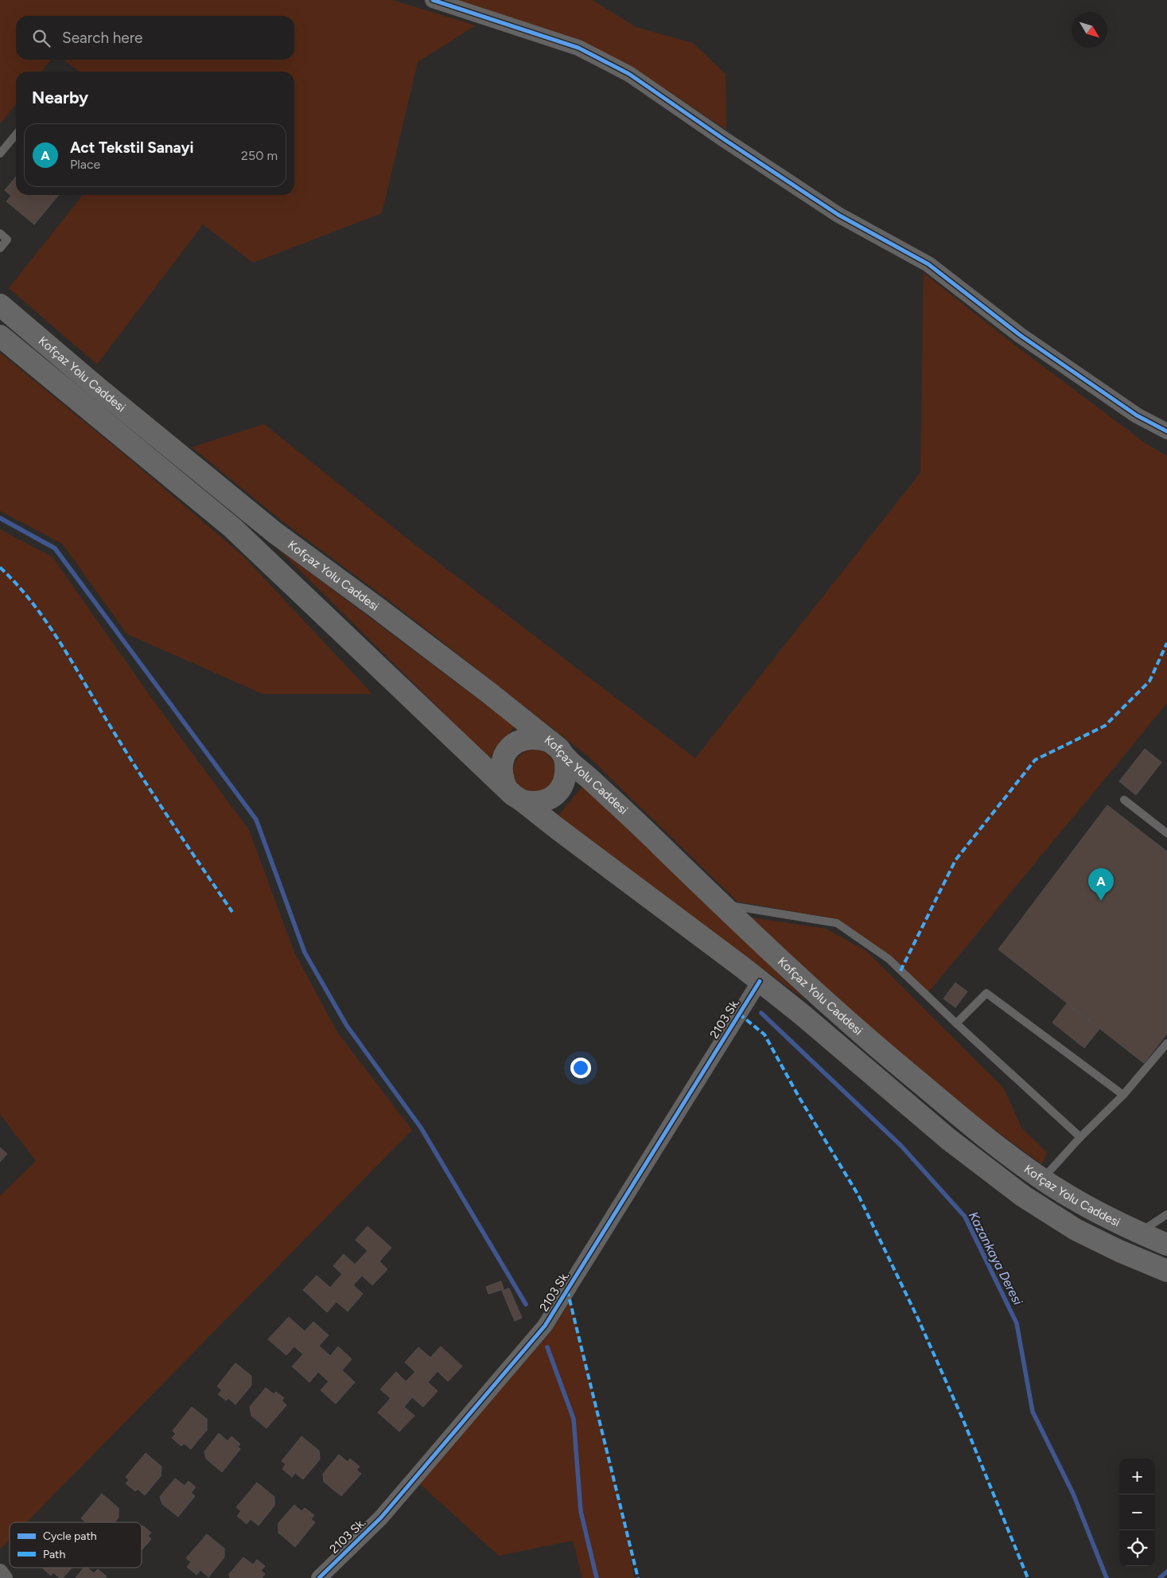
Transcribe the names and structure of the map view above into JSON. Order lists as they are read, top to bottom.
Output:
{
  "streets": {
    "main road": ["Kofçaz Yolu Caddesi"],
    "street": ["2103 Sk."]
  },
  "crossings": [
    ["Kofçaz Yolu Caddesi", "2103 Sk."]
  ],
  "water": ["Kazankaya Deresi"],
  "legend": ["Cycle path", "Path"],
  "north": "bottom right",
  "page": {
    "search": "Search here",
    "heading": "Nearby",
    "list": [
      {
        "mark": "A",
        "name": "Act Tekstil Sanayi",
        "note": "Place",
        "value": "250 m"
      }
    ],
    "pins": "A",
    "map_buttons": ["+", "−"]
  }
}
